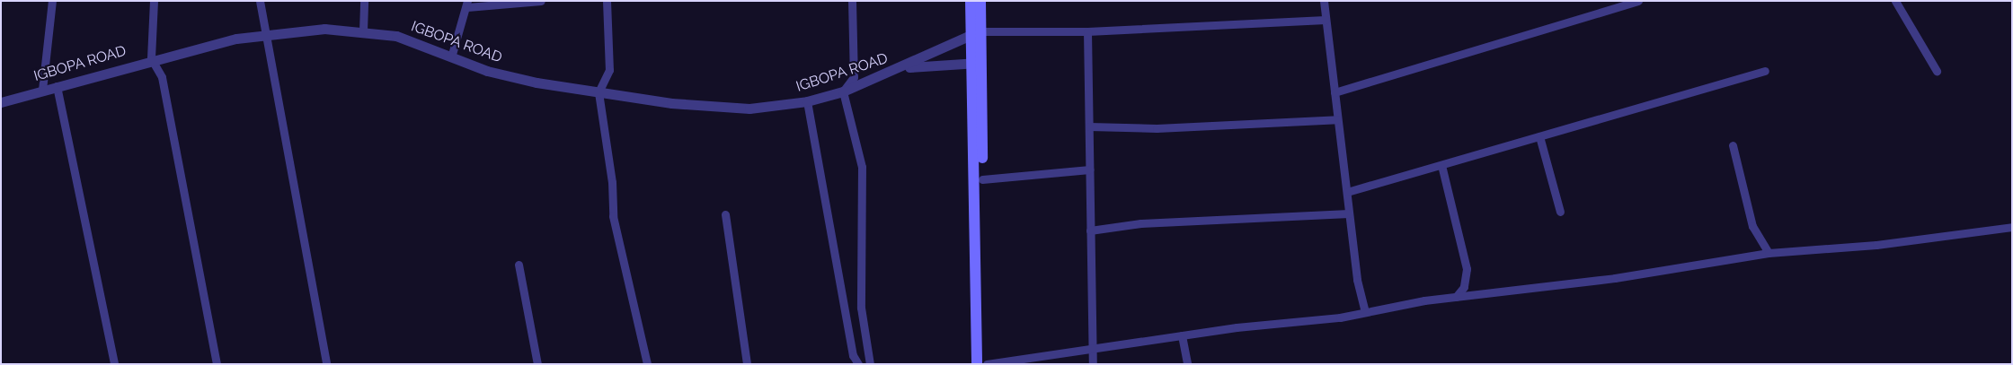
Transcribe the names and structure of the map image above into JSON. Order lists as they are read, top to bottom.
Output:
{
  "streets": {
    "street": ["IGBOPA ROAD"]
  }
}
